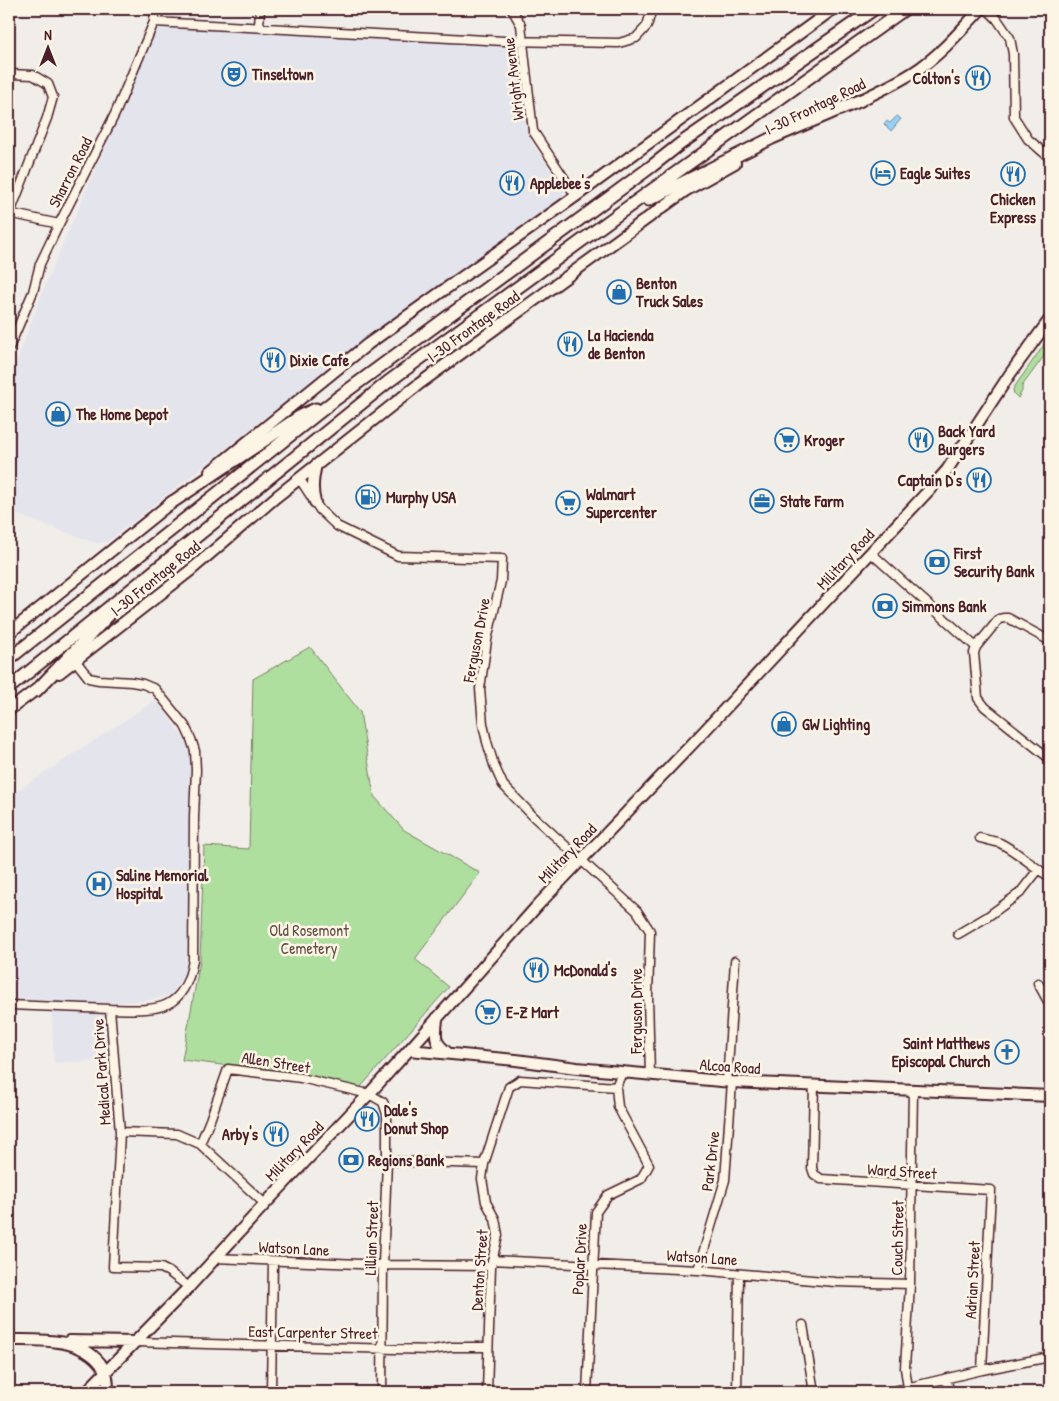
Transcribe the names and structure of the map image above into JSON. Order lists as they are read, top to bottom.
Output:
{
  "streets": {
    "main road": ["I-30 Frontage Road", "Military Road", "Alcoa Road"],
    "street": [
      "Wright Avenue",
      "Sharron Road",
      "Ferguson Drive",
      "Allen Street",
      "Medical Park Drive",
      "Park Drive",
      "Ward Street",
      "Lillian Street",
      "Couch Street",
      "Watson Lane",
      "Poplar Drive",
      "Denton Street",
      "Adrian Street",
      "East Carpenter Street"
    ]
  },
  "crossings": [
    ["I-30 Frontage Road", "Ferguson Drive"],
    ["I-30 Frontage Road", "Medical Park Drive"],
    ["Military Road", "Ferguson Drive"],
    ["Military Road", "Allen Street"],
    ["Military Road", "Alcoa Road"],
    ["Military Road", "Medical Park Drive"],
    ["Military Road", "Lillian Street"],
    ["Military Road", "Watson Lane"],
    ["Military Road", "East Carpenter Street"],
    ["Ferguson Drive", "Alcoa Road"],
    ["Allen Street", "Lillian Street"],
    ["Alcoa Road", "Park Drive"],
    ["Alcoa Road", "Ward Street"],
    ["Alcoa Road", "Couch Street"],
    ["Park Drive", "Watson Lane"],
    ["Ward Street", "Couch Street"],
    ["Ward Street", "Adrian Street"],
    ["Lillian Street", "Watson Lane"],
    ["Lillian Street", "East Carpenter Street"],
    ["Couch Street", "Watson Lane"],
    ["Watson Lane", "Poplar Drive"],
    ["Watson Lane", "Denton Street"],
    ["Poplar Drive", "Denton Street"],
    ["Denton Street", "East Carpenter Street"]
  ],
  "parks": ["Old Rosemont Cemetery"],
  "places": {
    "theatre": ["Tinseltown"],
    "restaurant": [
      "Colton's",
      "Chicken Express",
      "Applebee's",
      "La Hacienda de Benton",
      "Dixie Cafe",
      "Back Yard Burgers",
      "Captain D's",
      "McDonald's",
      "Dale's Donut Shop",
      "Arby's"
    ],
    "hotel": ["Eagle Suites"],
    "shop": ["Benton Truck Sales", "The Home Depot", "GW Lighting"],
    "supermarket": ["Kroger", "Walmart Supercenter", "E-Z Mart"],
    "fuel station": ["Murphy USA"],
    "office": ["State Farm"],
    "bank": ["First Security Bank", "Simmons Bank", "Regions Bank"],
    "hospital": ["Saline Memorial Hospital"],
    "church": ["Saint Matthews Episcopal Church"]
  },
  "north": "top"
}
